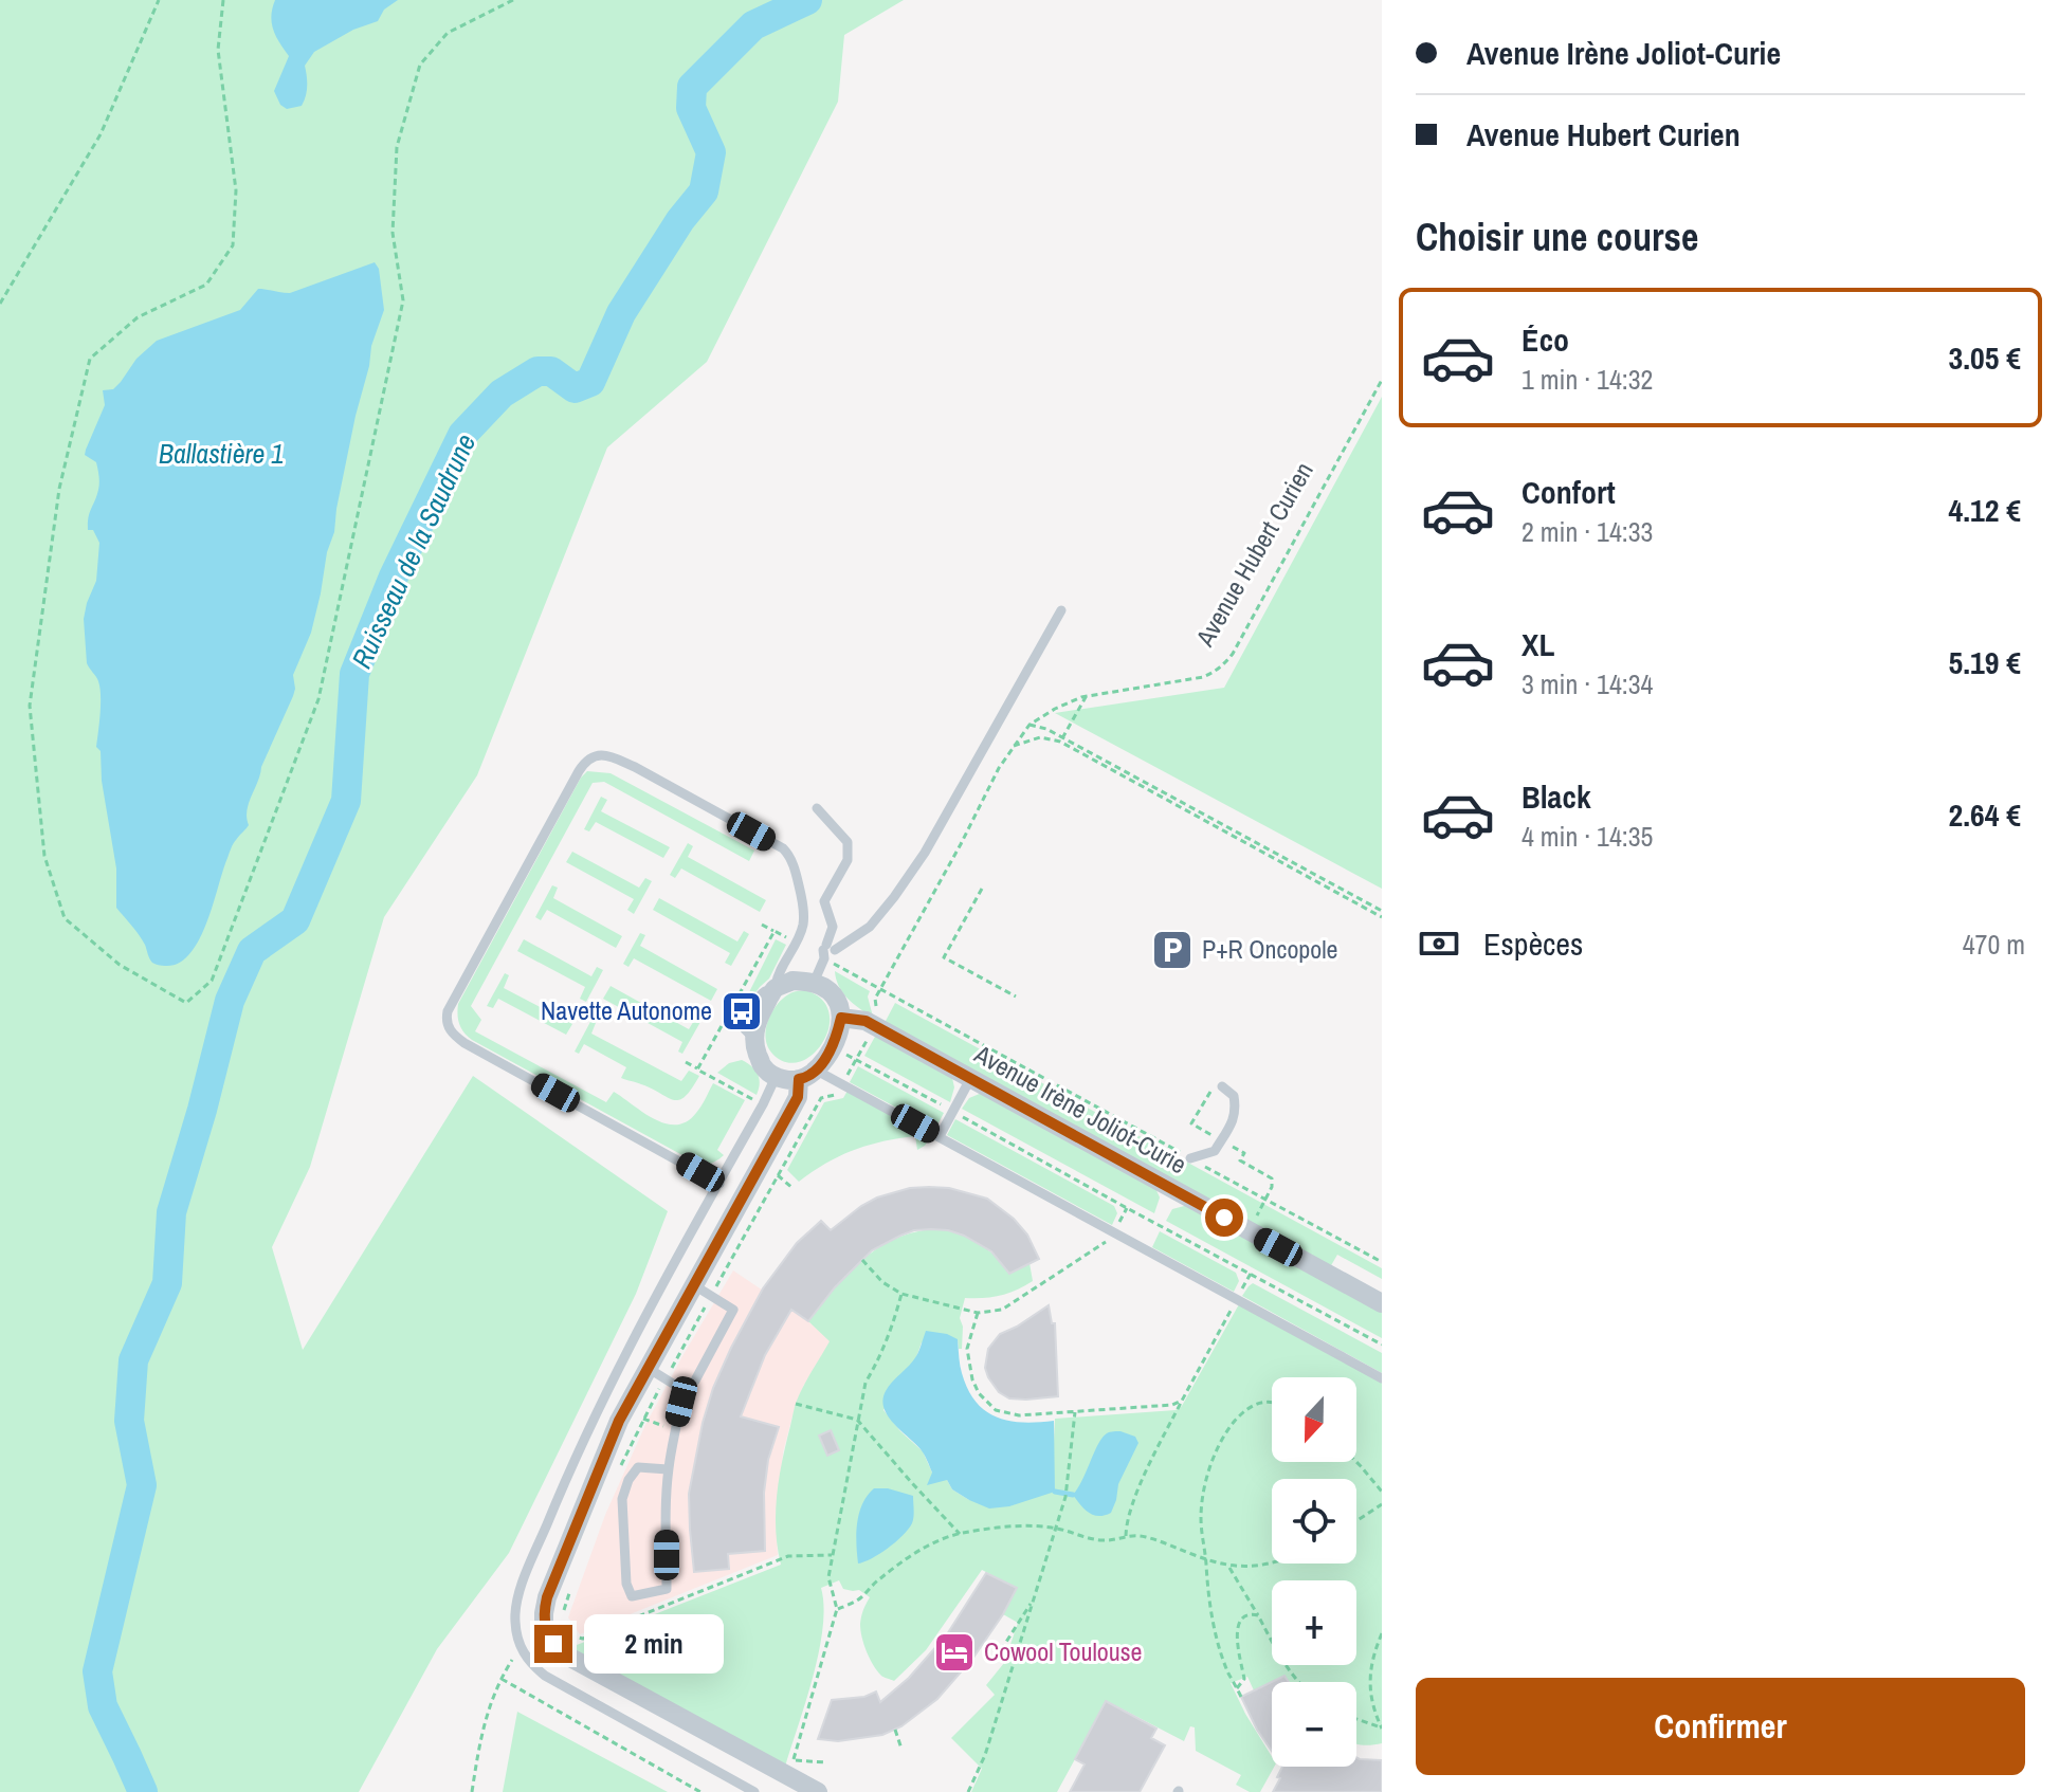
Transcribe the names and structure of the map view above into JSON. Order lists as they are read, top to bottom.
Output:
{
  "streets": {
    "street": ["Avenue Irène Joliot-Curie"],
    "path": ["Avenue Hubert Curien"]
  },
  "crossings": [
    ["Avenue Hubert Curien", "Avenue Irène Joliot-Curie"]
  ],
  "water": ["Ballastière 1", "Ruisseau de la Saudrune"],
  "places": {
    "parking": ["P+R Oncopole"],
    "bus stop": ["Navette Autonome"],
    "hotel": ["Cowool Toulouse"]
  },
  "north": "bottom",
  "page": {
    "banner": ["Avenue Irène Joliot-Curie", "Avenue Hubert Curien"],
    "heading": "Choisir une course",
    "list": [
      {
        "name": "Éco",
        "note": "1 min · 14:32",
        "value": "3.05 €"
      },
      {
        "name": "Confort",
        "note": "2 min · 14:33",
        "value": "4.12 €"
      },
      {
        "name": "XL",
        "note": "3 min · 14:34",
        "value": "5.19 €"
      },
      {
        "name": "Black",
        "note": "4 min · 14:35",
        "value": "2.64 €"
      }
    ],
    "pay": ["Espèces", "470 m"],
    "map_buttons": ["+", "−"],
    "bubble": "2 min",
    "buttons": "Confirmer"
  }
}
